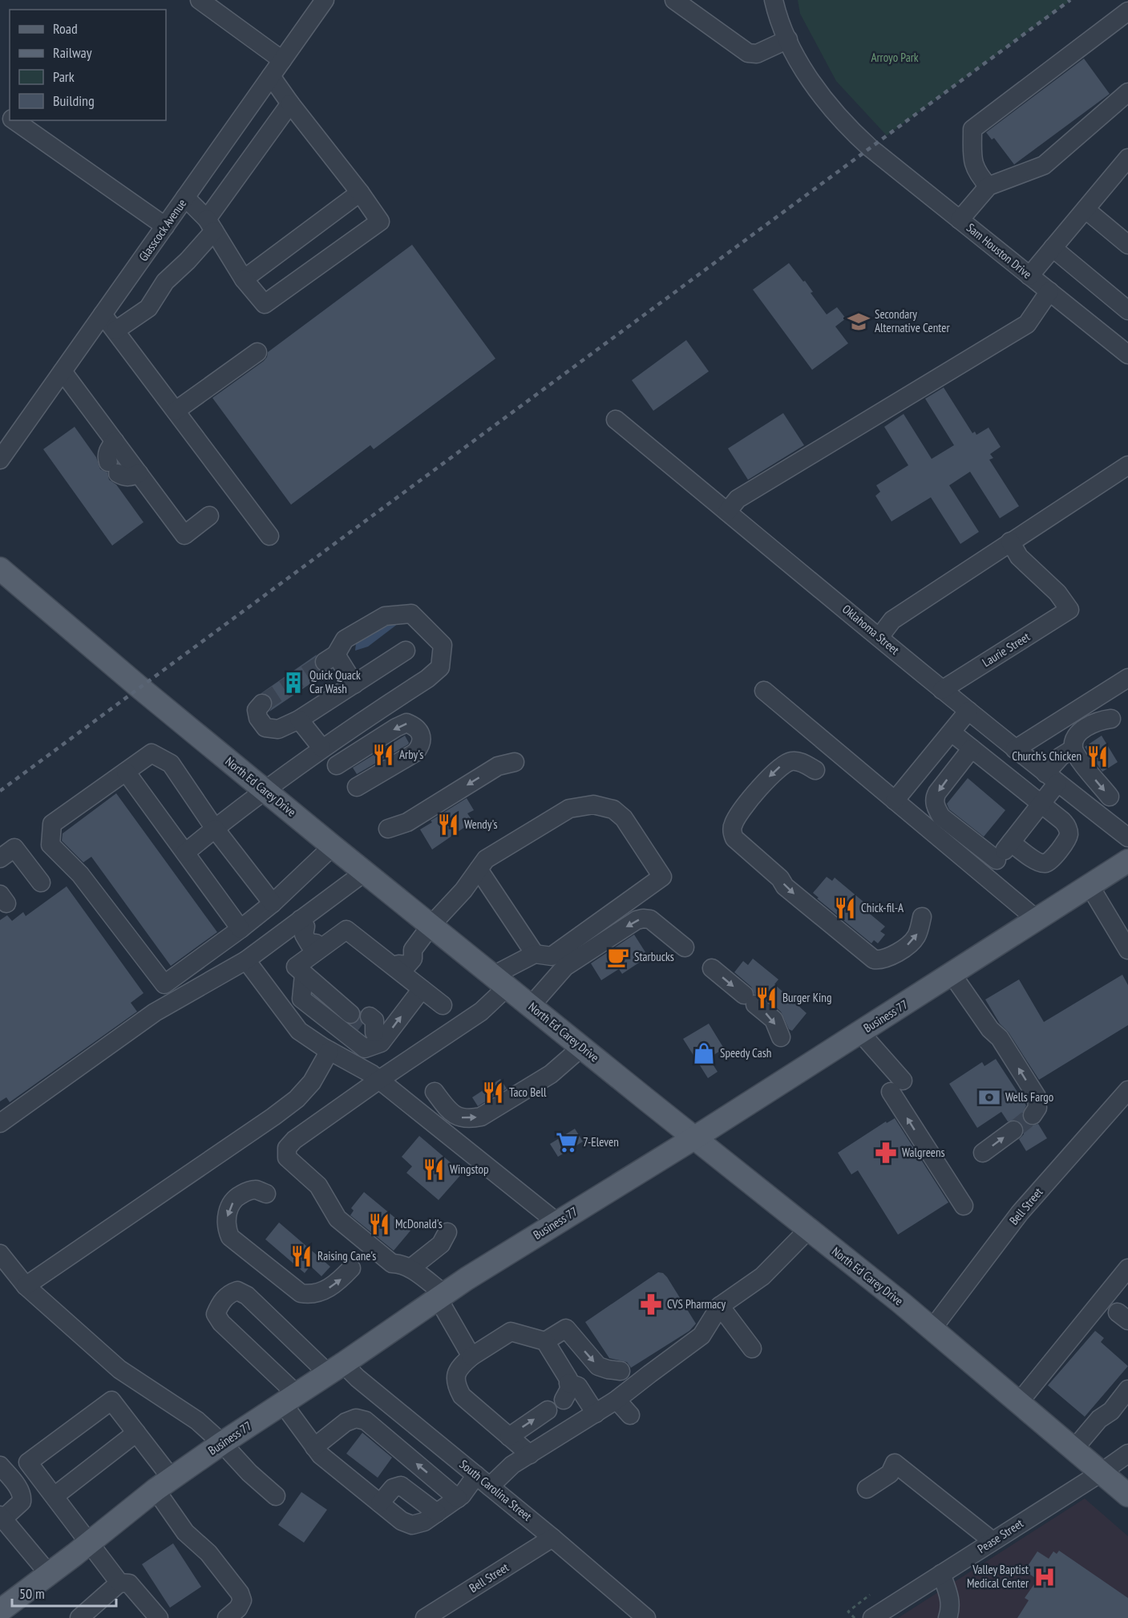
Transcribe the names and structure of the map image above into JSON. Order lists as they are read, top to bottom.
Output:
{
  "streets": {
    "main road": ["North Ed Carey Drive", "Business 77"],
    "street": [
      "Glasscock Avenue",
      "Sam Houston Drive",
      "Oklahoma Street",
      "Laurie Street",
      "Bell Street",
      "South Carolina Street",
      "Pease Street"
    ]
  },
  "crossings": [
    ["Oklahoma Street", "Laurie Street"],
    ["North Ed Carey Drive", "Business 77"],
    ["North Ed Carey Drive", "Bell Street"],
    ["North Ed Carey Drive", "Pease Street"],
    ["Business 77", "South Carolina Street"],
    ["Bell Street", "South Carolina Street"]
  ],
  "parks": ["Arroyo Park"],
  "places": {
    "school or university": ["Secondary Alternative Center"],
    "building": ["Quick Quack Car Wash"],
    "restaurant": [
      "Arby's",
      "Church's Chicken",
      "Wendy's",
      "Chick-fil-A",
      "Burger King",
      "Taco Bell",
      "Wingstop",
      "McDonald's",
      "Raising Cane's"
    ],
    "cafe": ["Starbucks"],
    "shop": ["Speedy Cash"],
    "bank": ["Wells Fargo"],
    "supermarket": ["7-Eleven"],
    "pharmacy": ["Walgreens", "CVS Pharmacy"],
    "hospital": ["Valley Baptist Medical Center"]
  },
  "legend": [
    "Road",
    "Railway",
    "Park",
    "Building"
  ],
  "scale_bar": "50 m"
}
